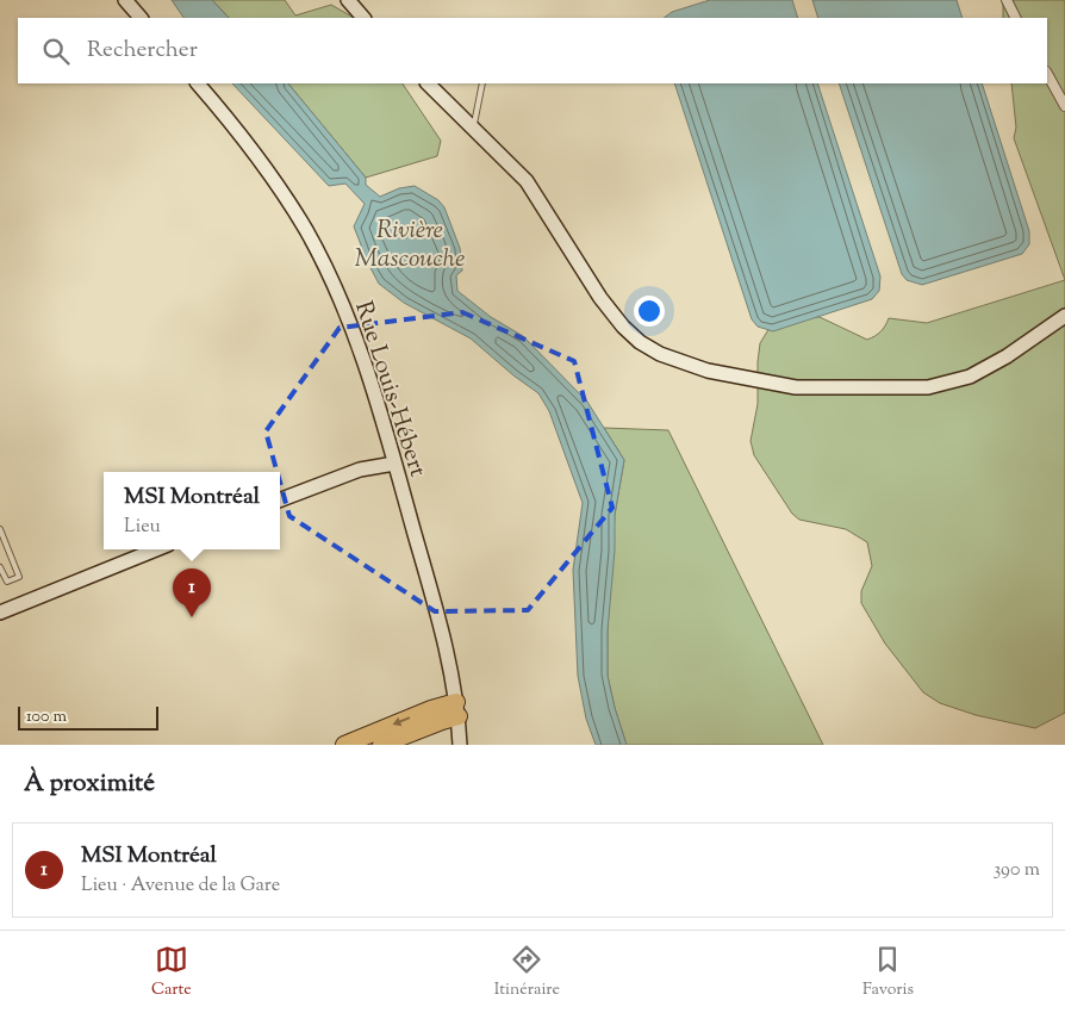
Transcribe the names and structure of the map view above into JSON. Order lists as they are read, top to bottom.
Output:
{
  "streets": {
    "street": ["Rue Louis-Hébert"]
  },
  "water": ["Rivière Mascouche"],
  "scale_bar": "100 m",
  "page": {
    "search": "Rechercher",
    "popup": ["MSI Montréal", "Lieu"],
    "pins": "1",
    "scale": "100 m",
    "heading": "À proximité",
    "list": [
      {
        "mark": "1",
        "name": "MSI Montréal",
        "note": "Lieu · Avenue de la Gare",
        "value": "390 m"
      }
    ],
    "nav": ["Carte", "Itinéraire", "Favoris"]
  }
}
